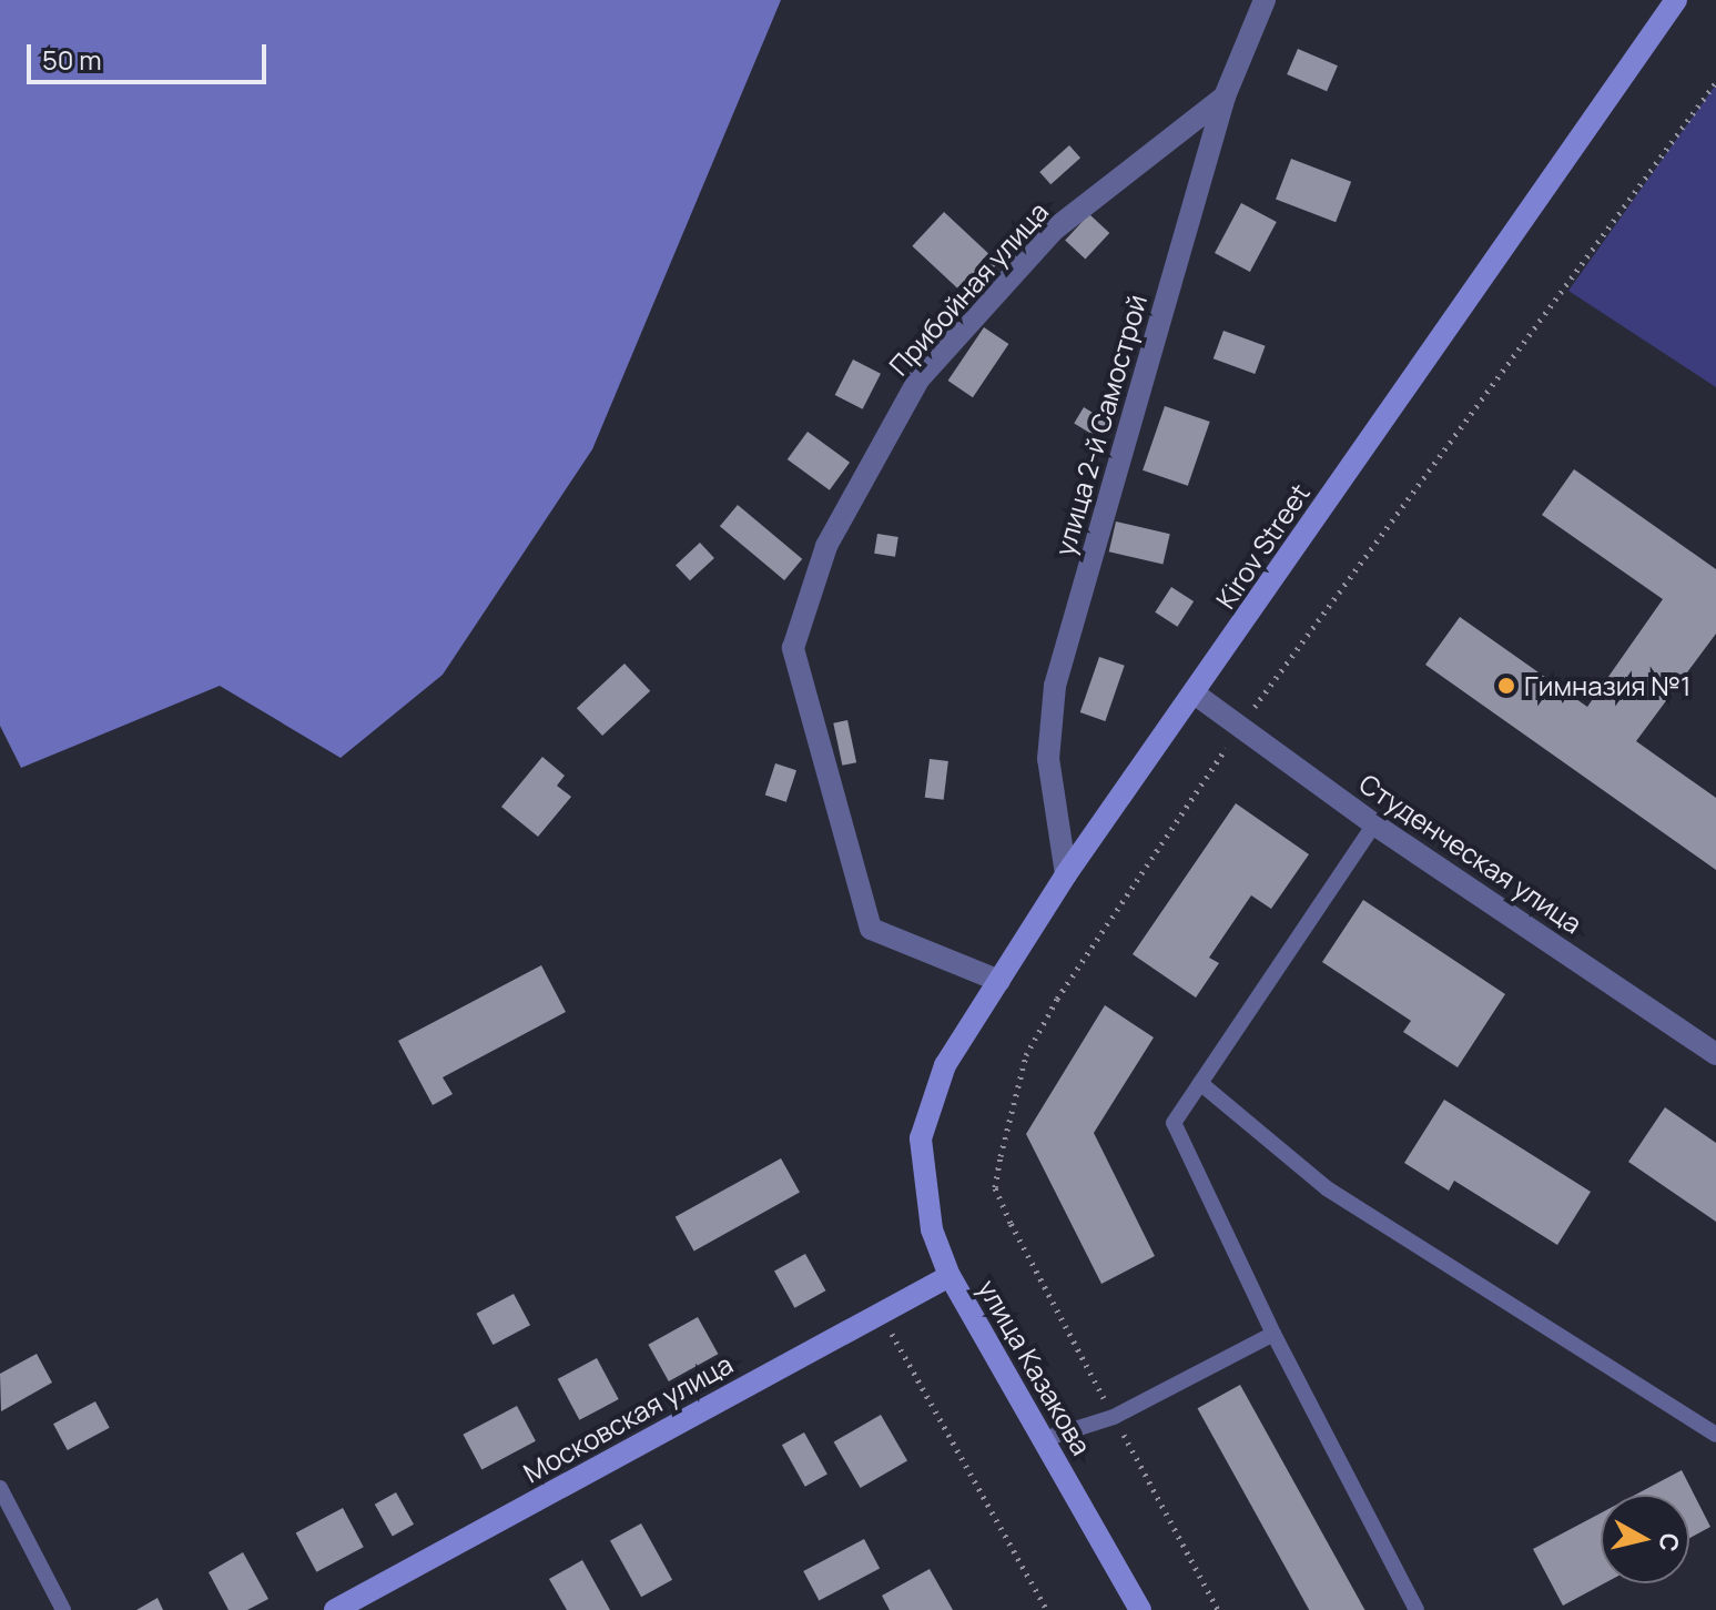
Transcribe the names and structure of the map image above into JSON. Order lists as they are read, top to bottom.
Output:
{
  "streets": {
    "main road": ["Kirov Street", "улица Казакова", "Московская улица"],
    "street": ["Прибойная улица", "улица 2-й Самострой", "Студенческая улица"]
  },
  "crossings": [
    ["Прибойная улица", "улица 2-й Самострой"],
    ["Прибойная улица", "Kirov Street"],
    ["улица 2-й Самострой", "Kirov Street"],
    ["Kirov Street", "Студенческая улица"],
    ["Kirov Street", "улица Казакова"],
    ["улица Казакова", "Московская улица"]
  ],
  "places": ["Гимназия №1"],
  "scale_bar": "50 m",
  "north": "right"
}
